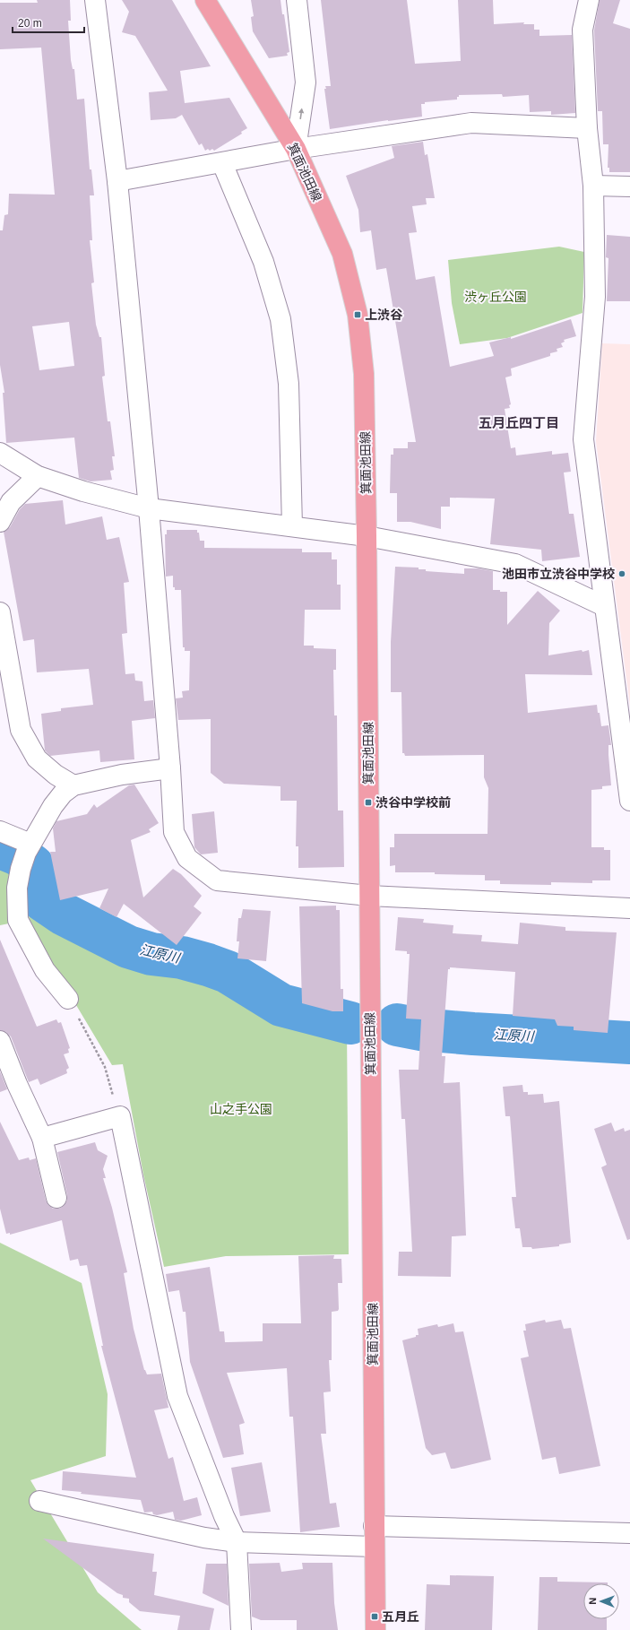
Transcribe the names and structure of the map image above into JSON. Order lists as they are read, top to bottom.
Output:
{
  "streets": {
    "main road": ["箕面池田線"]
  },
  "districts": ["五月丘四丁目"],
  "water": ["江原川"],
  "parks": ["渋ヶ丘公園", "山之手公園"],
  "places": {
    "transit": ["上渋谷", "渋谷中学校前", "五月丘"],
    "other": ["池田市立渋谷中学校"]
  },
  "scale_bar": "20 m",
  "north": "left"
}
